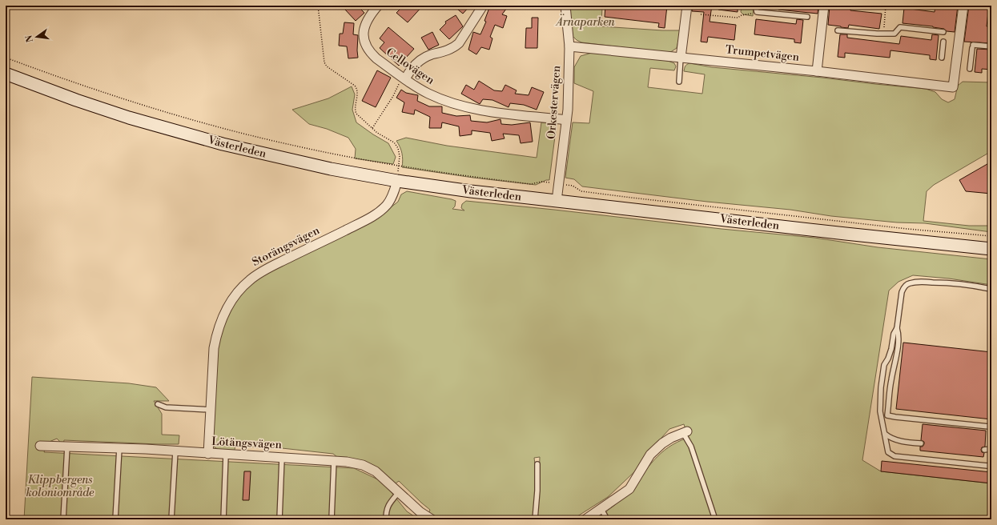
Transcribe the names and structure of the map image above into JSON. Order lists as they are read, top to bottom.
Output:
{
  "streets": {
    "main road": ["Västerleden"],
    "street": [
      "Trumpetvägen",
      "Cellovägen",
      "Orkestervägen",
      "Storängsvägen",
      "Lötängsvägen"
    ]
  },
  "crossings": [
    ["Trumpetvägen", "Orkestervägen"],
    ["Cellovägen", "Orkestervägen"],
    ["Orkestervägen", "Västerleden"],
    ["Västerleden", "Storängsvägen"],
    ["Storängsvägen", "Lötängsvägen"]
  ],
  "parks": ["Ärnaparken", "Klippbergens koloniområde"],
  "north": "left"
}
